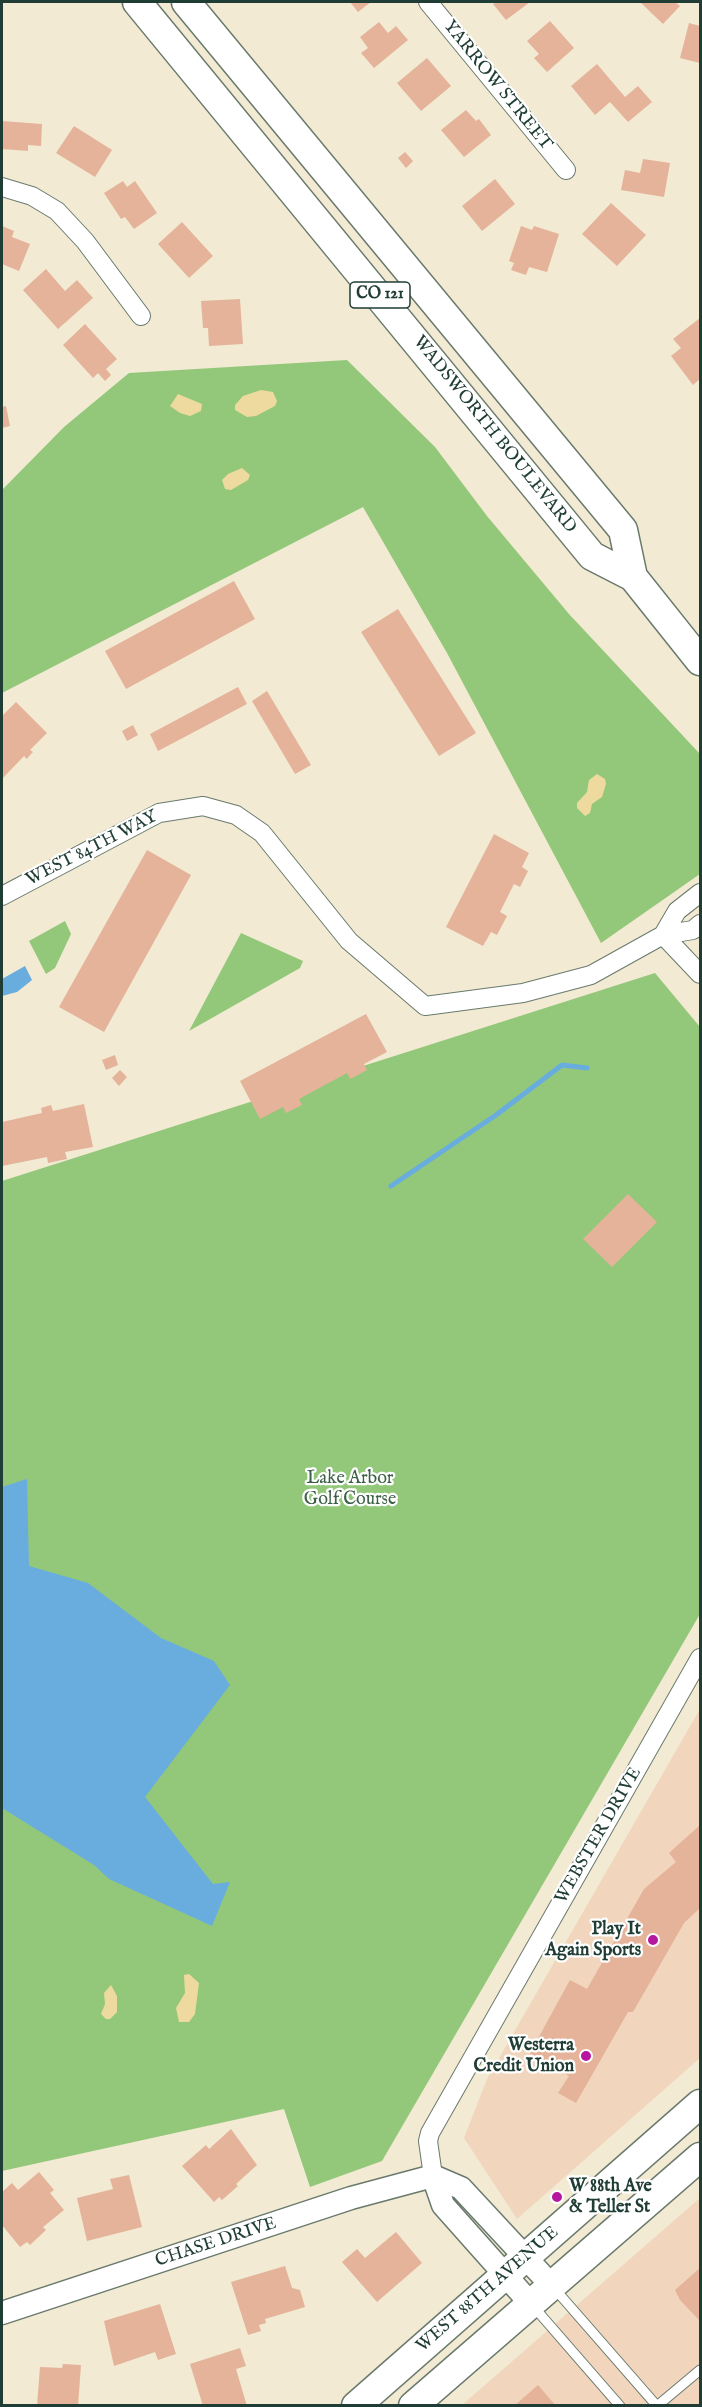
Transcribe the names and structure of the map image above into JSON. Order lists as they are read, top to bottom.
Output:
{
  "streets": {
    "main road": ["CO 121", "WADSWORTH BOULEVARD", "WEST 88TH AVENUE"],
    "street": [
      "YARROW STREET",
      "WEST 84TH WAY",
      "WEBSTER DRIVE",
      "CHASE DRIVE"
    ]
  },
  "crossings": [
    ["WEBSTER DRIVE", "CHASE DRIVE"]
  ],
  "parks": ["Lake Arbor Golf Course"],
  "places": ["Play It Again Sports", "Westerra Credit Union", "W 88th Ave & Teller St"]
}
